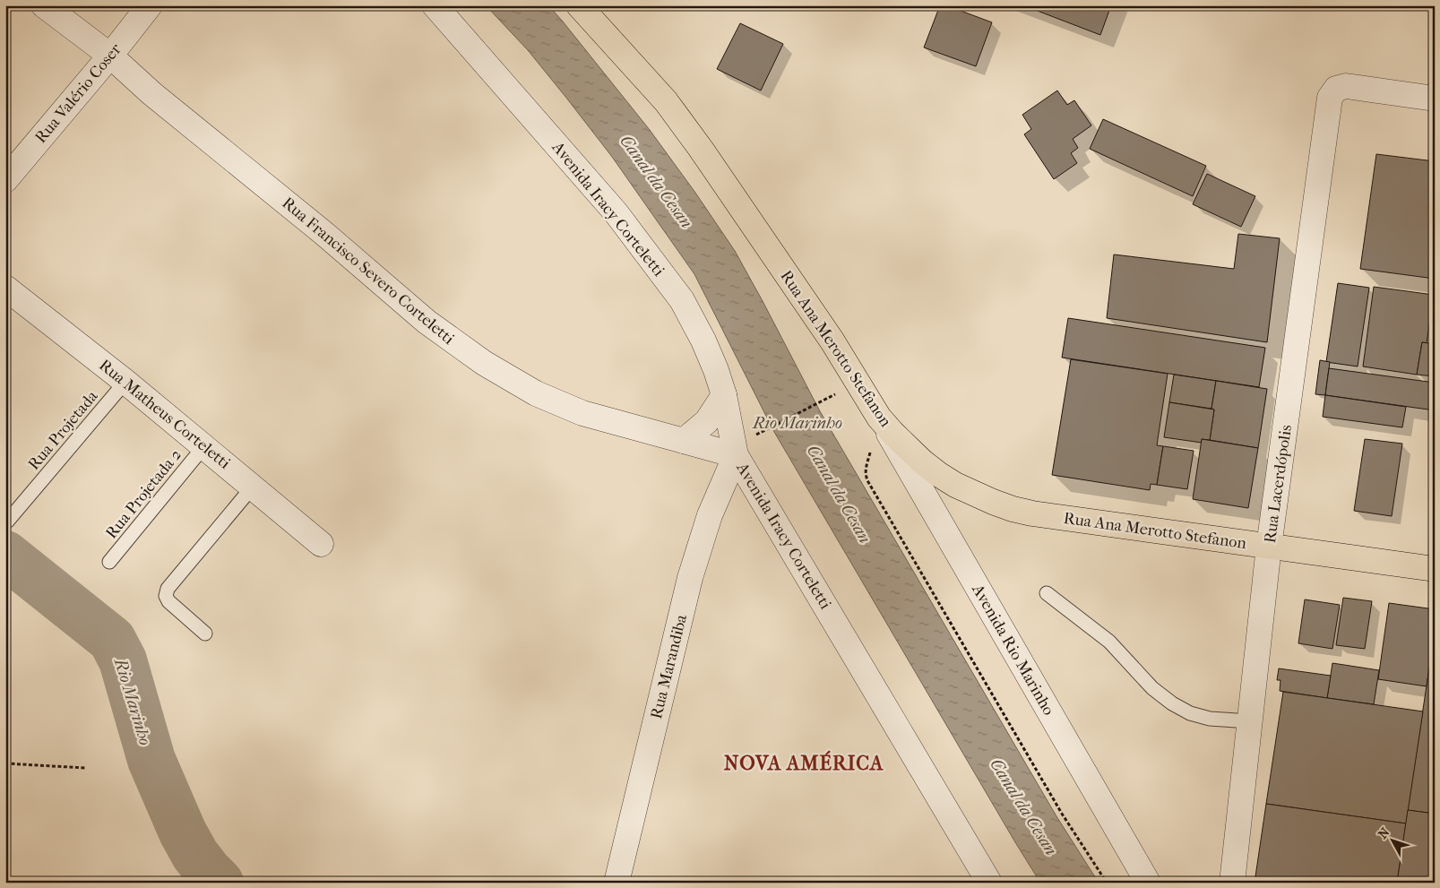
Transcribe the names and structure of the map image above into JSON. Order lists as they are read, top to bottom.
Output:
{
  "streets": {
    "main road": ["Rua Ana Merotto Stefanon"],
    "street": [
      "Rua Valério Coser",
      "Avenida Iracy Corteletti",
      "Rua Francisco Severo Corteletti",
      "Rua Matheus Corteletti",
      "Rua Lacerdópolis",
      "Avenida Rio Marinho",
      "Rua Marandiba"
    ],
    "lane": ["Rua Projetada", "Rua Projetada 2"]
  },
  "crossings": [
    ["Rua Valério Coser", "Rua Francisco Severo Corteletti"],
    ["Avenida Iracy Corteletti", "Rua Francisco Severo Corteletti"],
    ["Avenida Iracy Corteletti", "Rua Marandiba"],
    ["Rua Francisco Severo Corteletti", "Rua Marandiba"],
    ["Rua Ana Merotto Stefanon", "Rua Lacerdópolis"],
    ["Rua Ana Merotto Stefanon", "Avenida Rio Marinho"],
    ["Rua Matheus Corteletti", "Rua Projetada"],
    ["Rua Matheus Corteletti", "Rua Projetada 2"]
  ],
  "districts": ["NOVA AMÉRICA"],
  "water": ["Canal da Cesan", "Rio Marinho"],
  "north": "top left"
}
